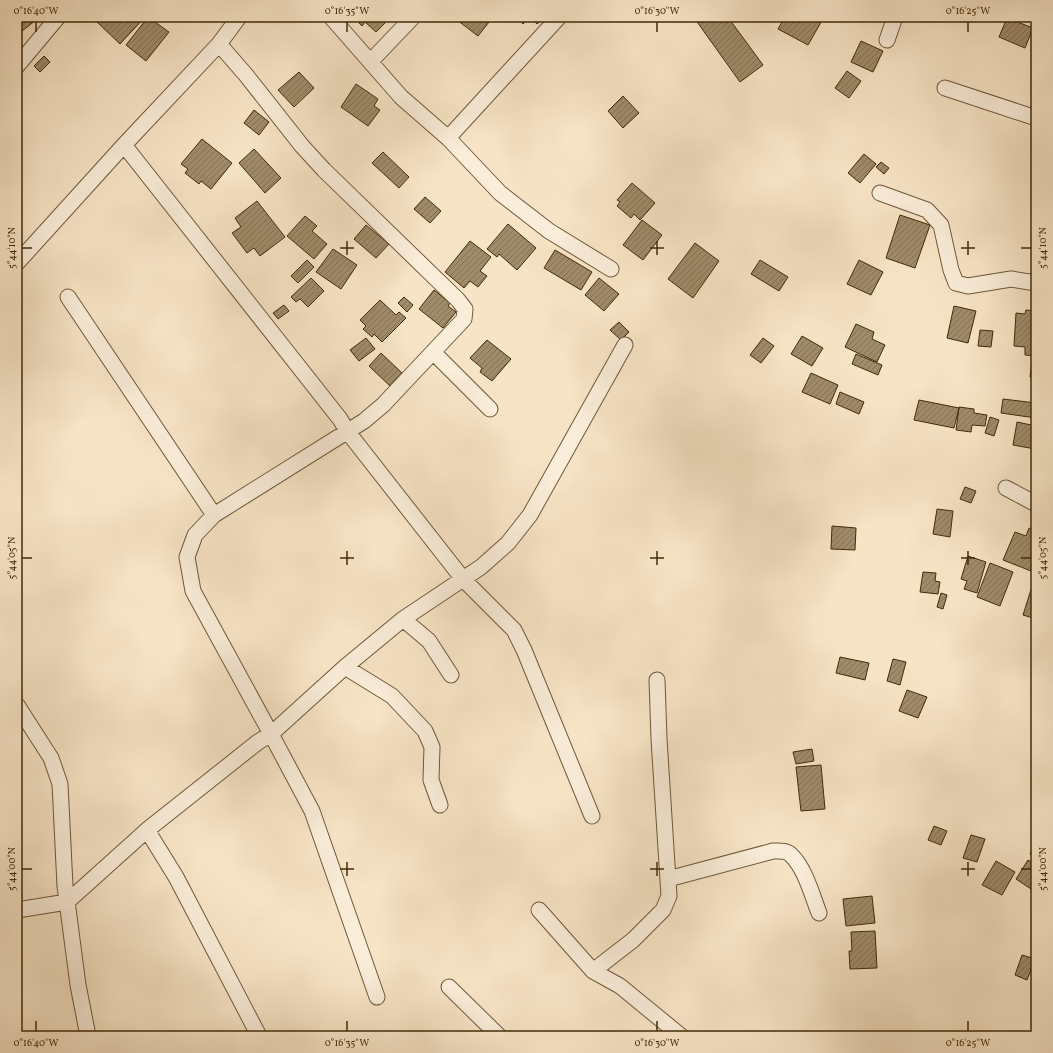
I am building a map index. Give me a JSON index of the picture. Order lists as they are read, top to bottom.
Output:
{
  "coordinates": [
    "0°16'40\"W",
    "0°16'35\"W",
    "0°16'30\"W",
    "0°16'25\"W",
    "5°44'10\"N",
    "5°44'05\"N",
    "5°44'00\"N"
  ]
}
